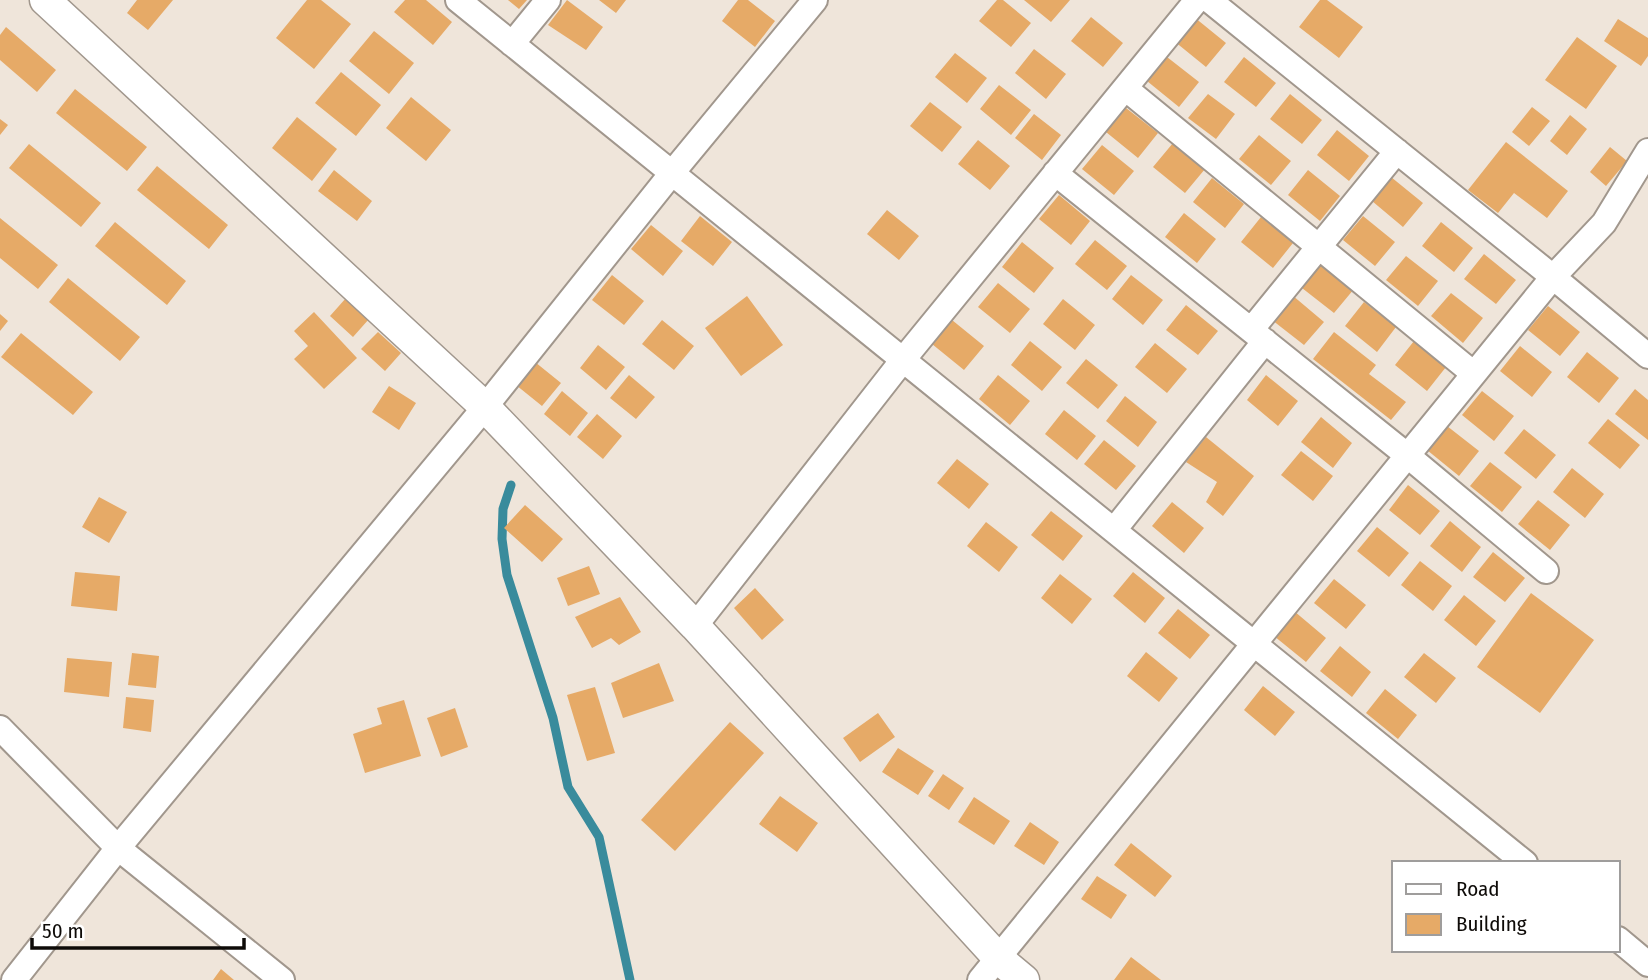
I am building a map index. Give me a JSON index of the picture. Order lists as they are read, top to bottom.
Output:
{
  "legend": ["Road", "Building"],
  "scale_bar": "50 m"
}
